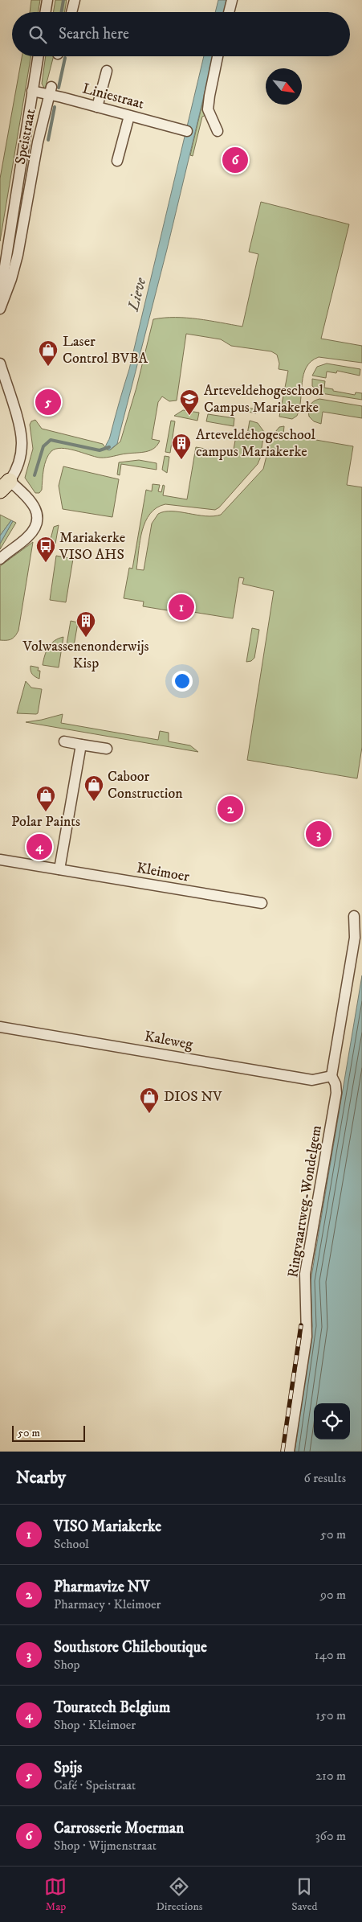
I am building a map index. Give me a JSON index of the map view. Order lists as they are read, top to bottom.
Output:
{
  "streets": {
    "street": [
      "Liniestraat",
      "Speistraat",
      "Kleimoer",
      "Kaleweg",
      "Ringvaartweg-Wondelgem"
    ]
  },
  "crossings": [
    ["Liniestraat", "Speistraat"],
    ["Kaleweg", "Ringvaartweg-Wondelgem"]
  ],
  "water": ["Lieve"],
  "places": {
    "shop": [
      "Laser Control BVBA",
      "Caboor Construction",
      "Polar Paints",
      "DIOS NV"
    ],
    "school or university": ["Arteveldehogeschool Campus Mariakerke"],
    "building": ["Arteveldehogeschool campus Mariakerke", "Volwassenenonderwijs Kisp"],
    "bus stop": ["Mariakerke VISO AHS"]
  },
  "scale_bar": "50 m",
  "north": "bottom right",
  "page": {
    "search": "Search here",
    "pins": [
      "6",
      "5",
      "1",
      "2",
      "3",
      "4"
    ],
    "scale": "50 m",
    "heading": ["Nearby", "6 results"],
    "list": [
      {
        "mark": "1",
        "name": "VISO Mariakerke",
        "note": "School",
        "value": "50 m"
      },
      {
        "mark": "2",
        "name": "Pharmavize NV",
        "note": "Pharmacy · Kleimoer",
        "value": "90 m"
      },
      {
        "mark": "3",
        "name": "Southstore Chileboutique",
        "note": "Shop",
        "value": "140 m"
      },
      {
        "mark": "4",
        "name": "Touratech Belgium",
        "note": "Shop · Kleimoer",
        "value": "150 m"
      },
      {
        "mark": "5",
        "name": "Spijs",
        "note": "Café · Speistraat",
        "value": "210 m"
      },
      {
        "mark": "6",
        "name": "Carrosserie Moerman",
        "note": "Shop · Wijmenstraat",
        "value": "360 m"
      }
    ],
    "nav": ["Map", "Directions", "Saved"]
  }
}
